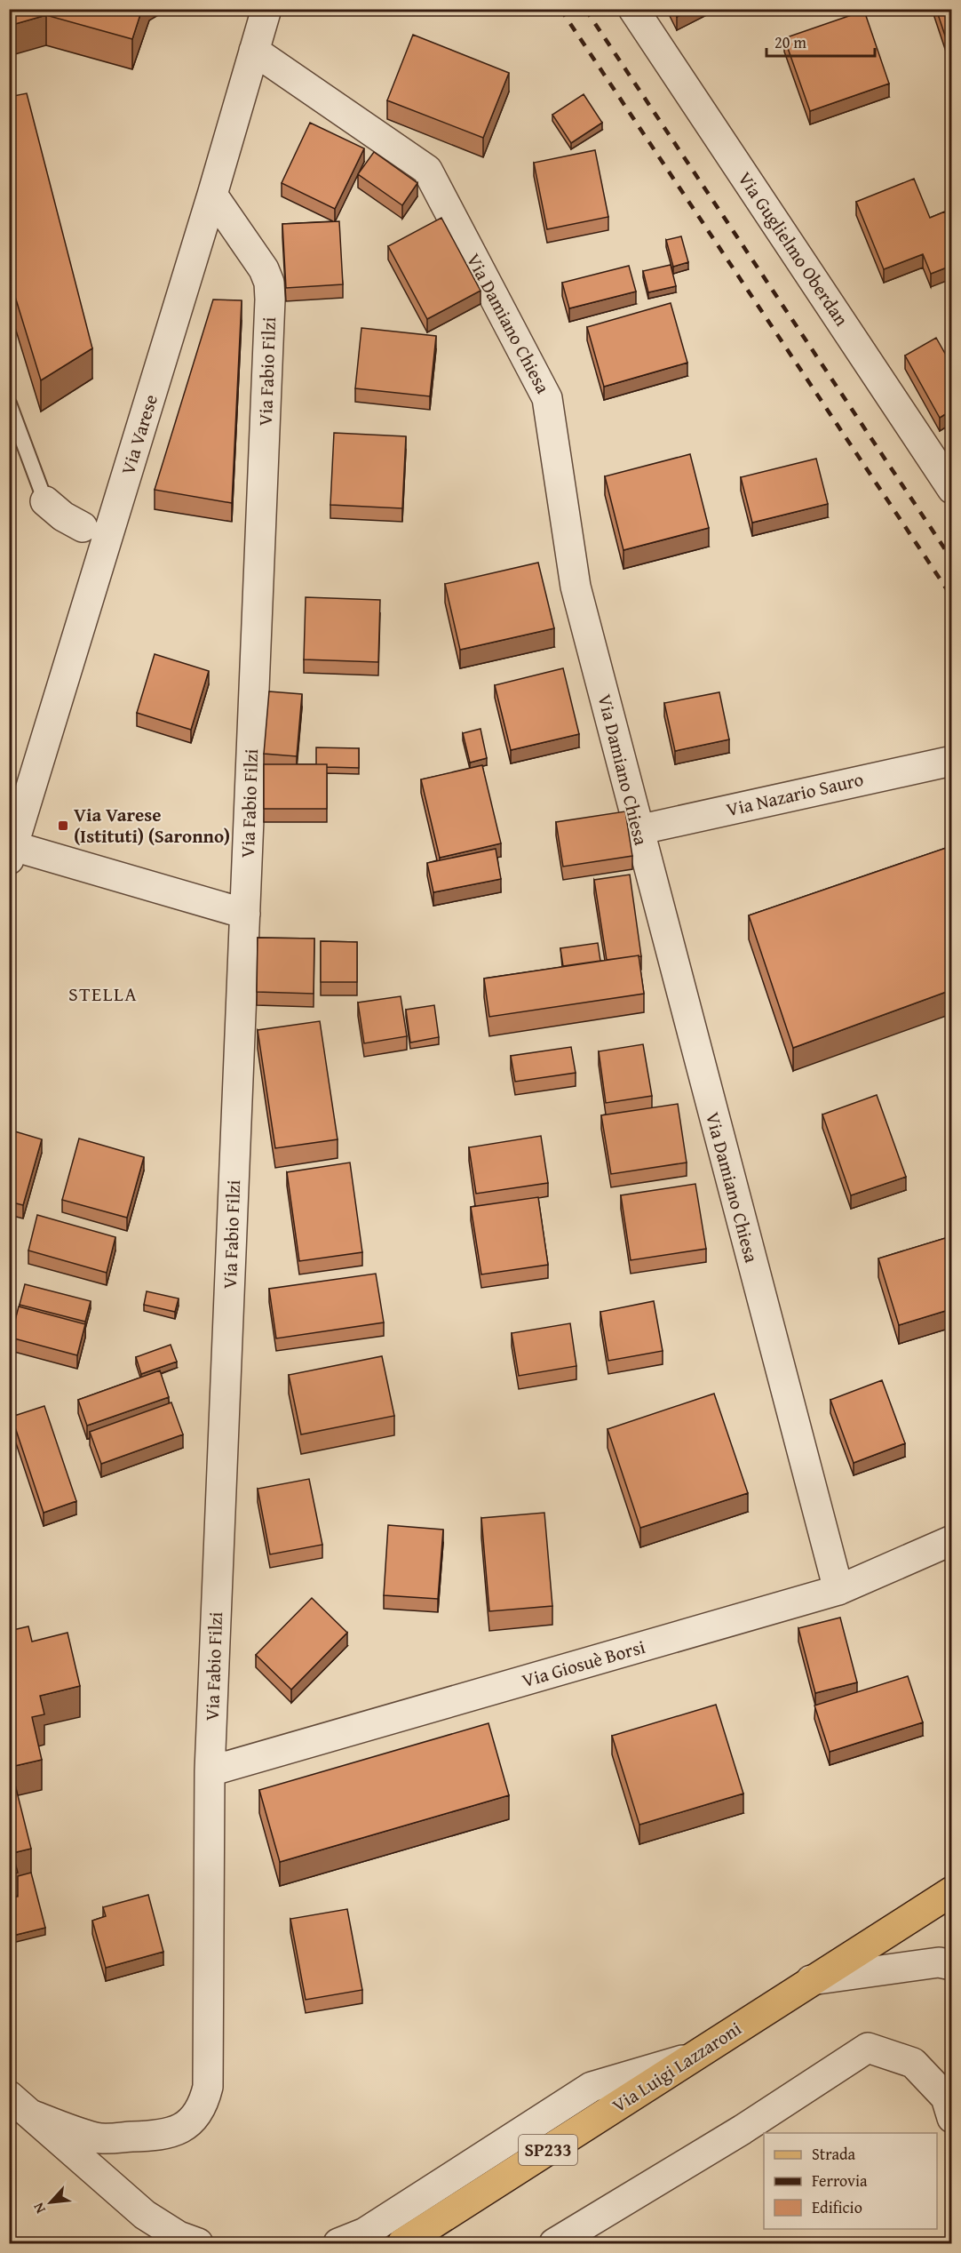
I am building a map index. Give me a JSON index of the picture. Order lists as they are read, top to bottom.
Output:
{
  "streets": {
    "main road": ["Via Luigi Lazzaroni", "SP233"],
    "street": [
      "Via Guglielmo Oberdan",
      "Via Damiano Chiesa",
      "Via Fabio Filzi",
      "Via Varese",
      "Via Nazario Sauro",
      "Via Giosuè Borsi"
    ]
  },
  "crossings": [
    ["Via Damiano Chiesa", "Via Varese"],
    ["Via Damiano Chiesa", "Via Nazario Sauro"],
    ["Via Damiano Chiesa", "Via Giosuè Borsi"],
    ["Via Fabio Filzi", "Via Varese"],
    ["Via Fabio Filzi", "Via Giosuè Borsi"]
  ],
  "districts": ["STELLA"],
  "places": {
    "transit": ["Via Varese (Istituti) (Saronno)"]
  },
  "legend": ["Strada", "Ferrovia", "Edificio"],
  "scale_bar": "20 m",
  "north": "bottom left"
}
